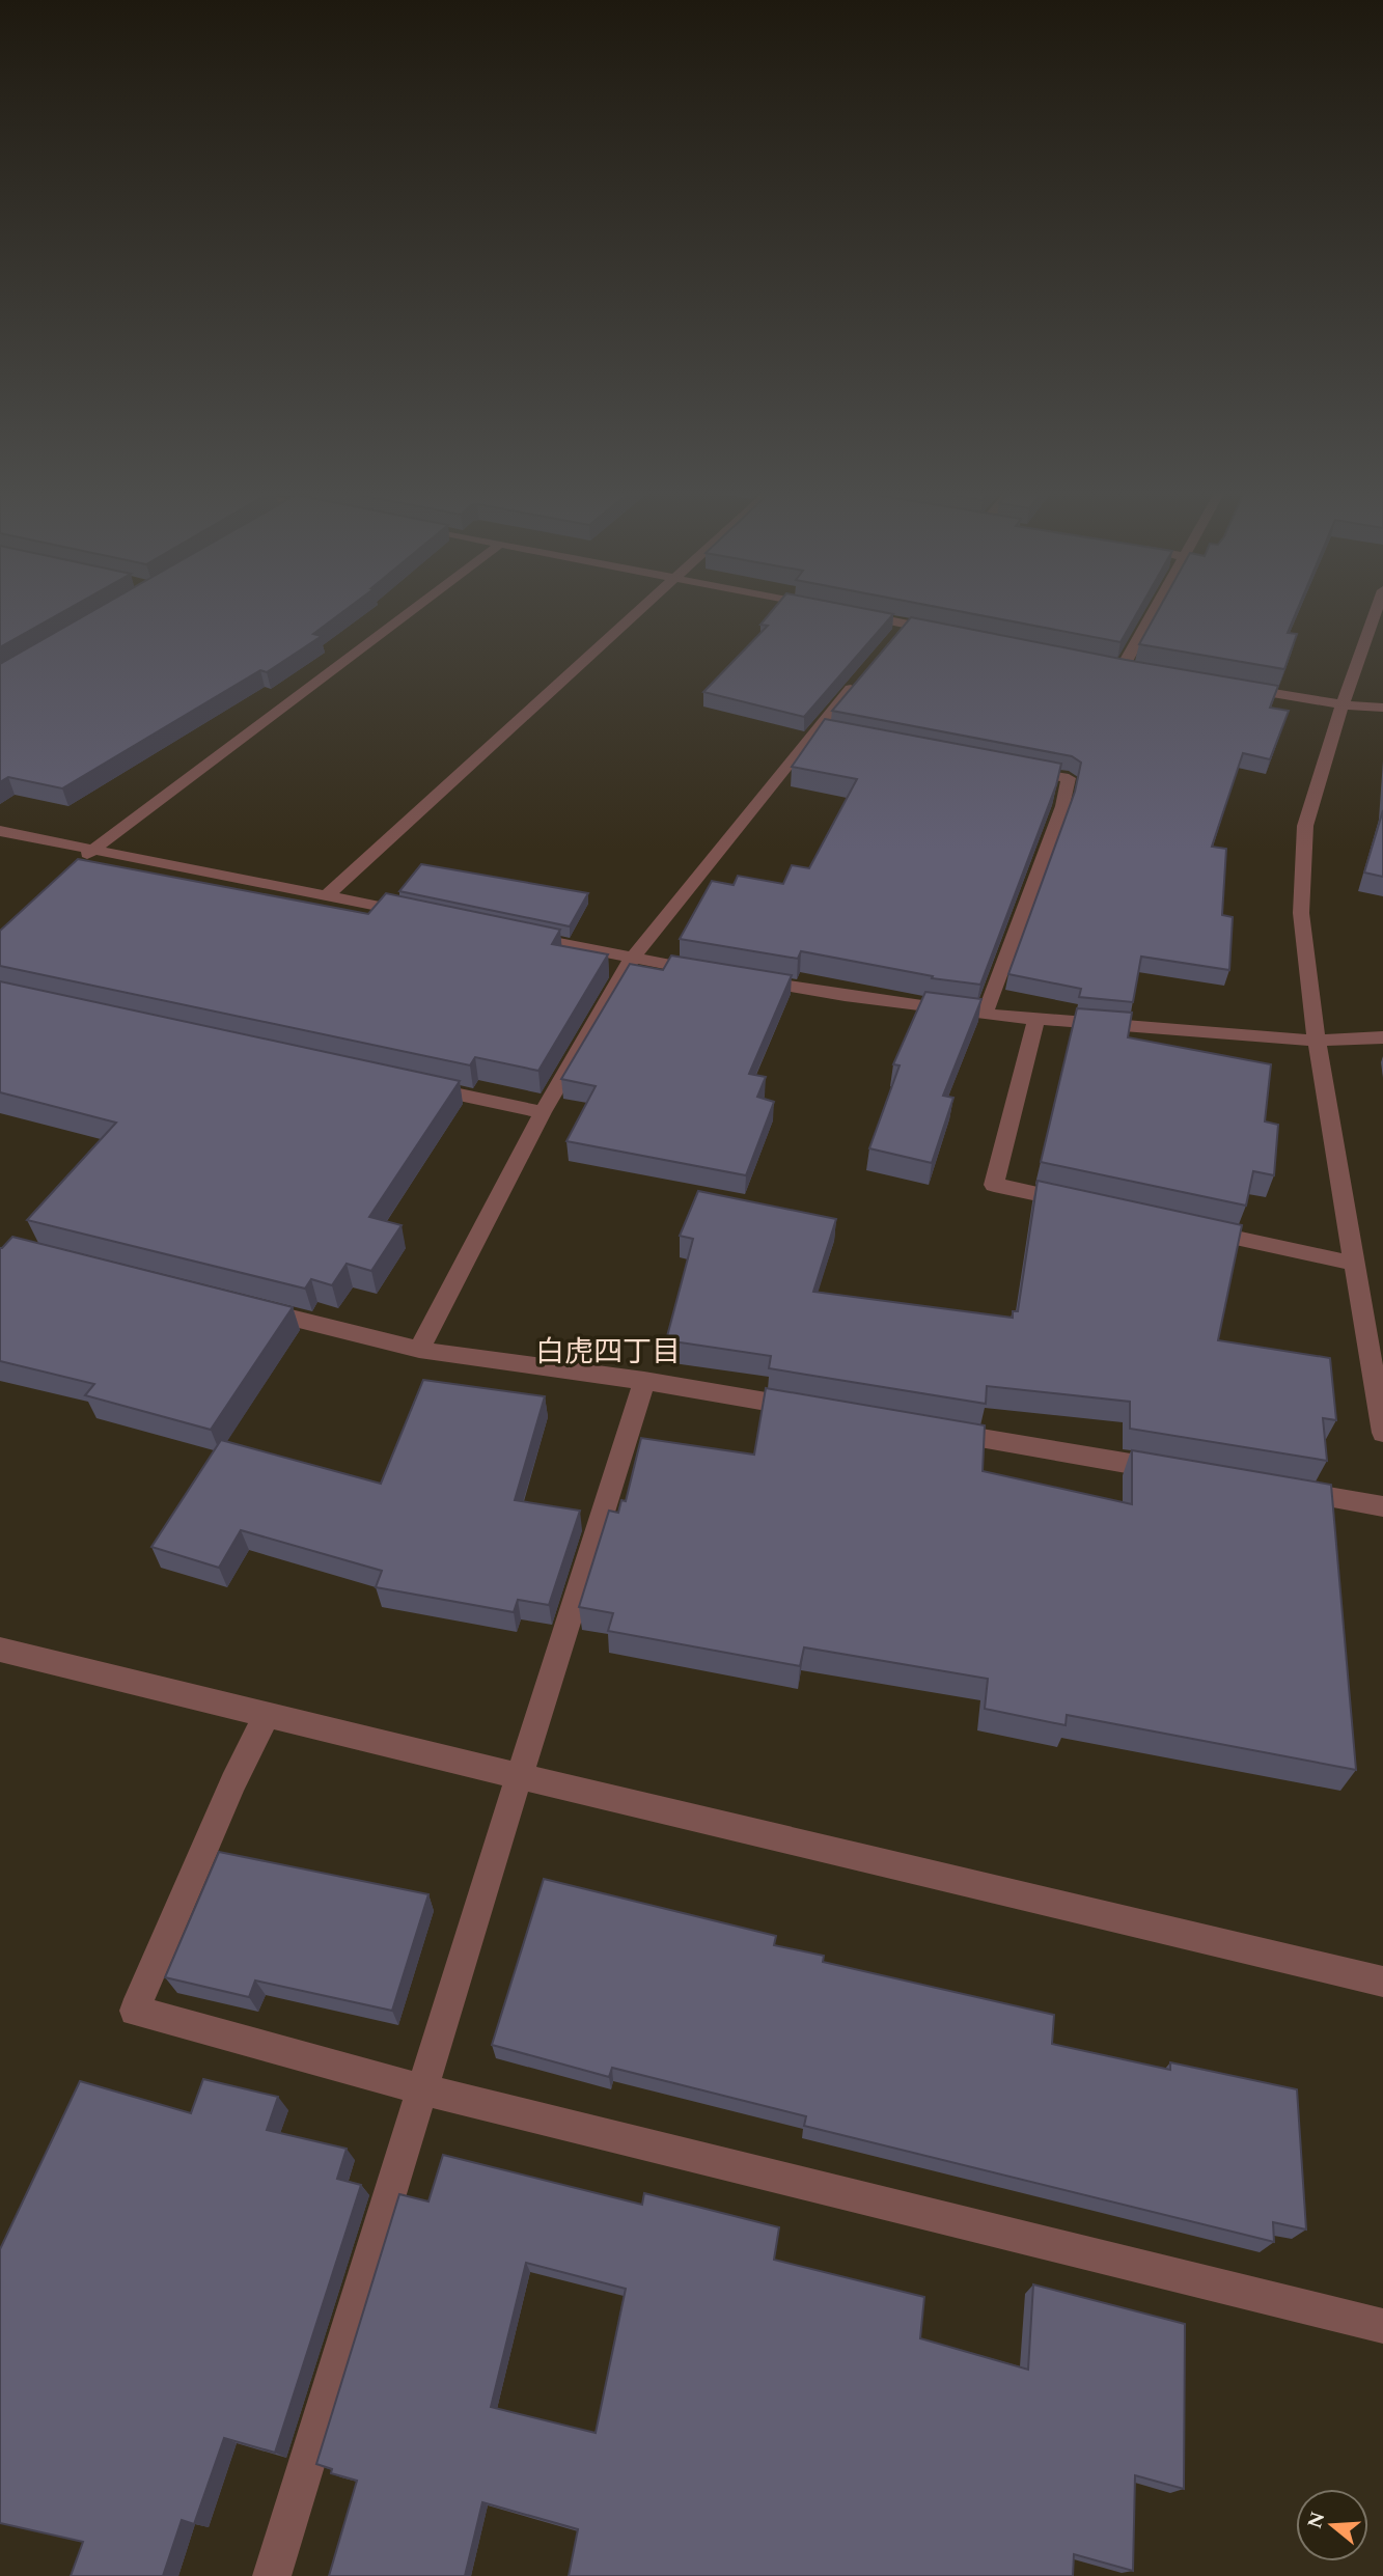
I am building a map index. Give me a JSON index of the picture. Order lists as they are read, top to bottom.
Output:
{
  "districts": ["白虎四丁目"],
  "north": "left"
}
